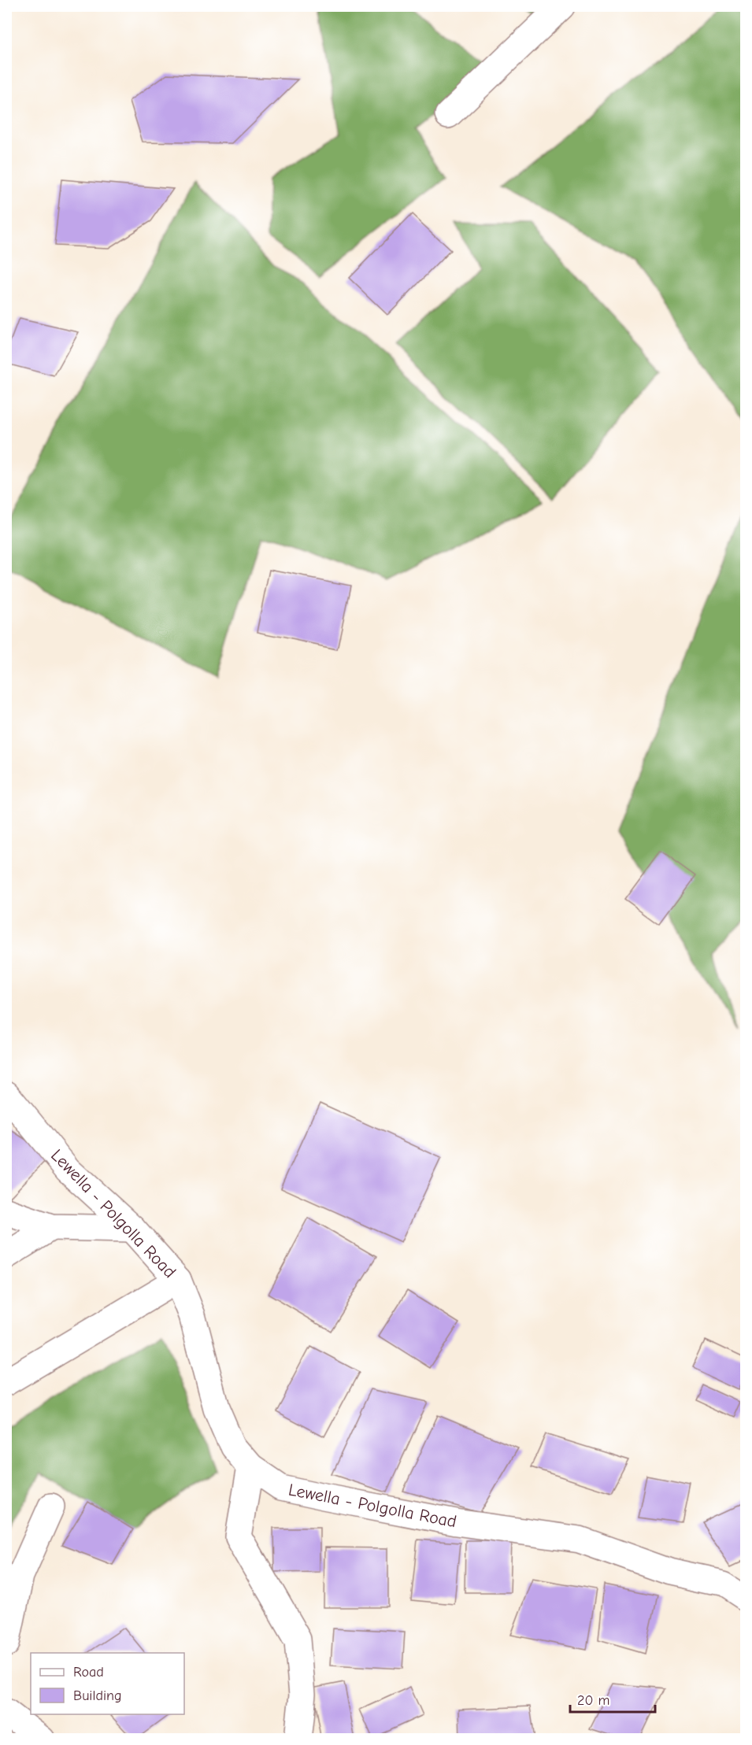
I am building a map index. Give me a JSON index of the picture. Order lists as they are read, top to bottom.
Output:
{
  "streets": {
    "street": ["Lewella - Polgolla Road"]
  },
  "legend": ["Road", "Building"],
  "scale_bar": "20 m"
}
